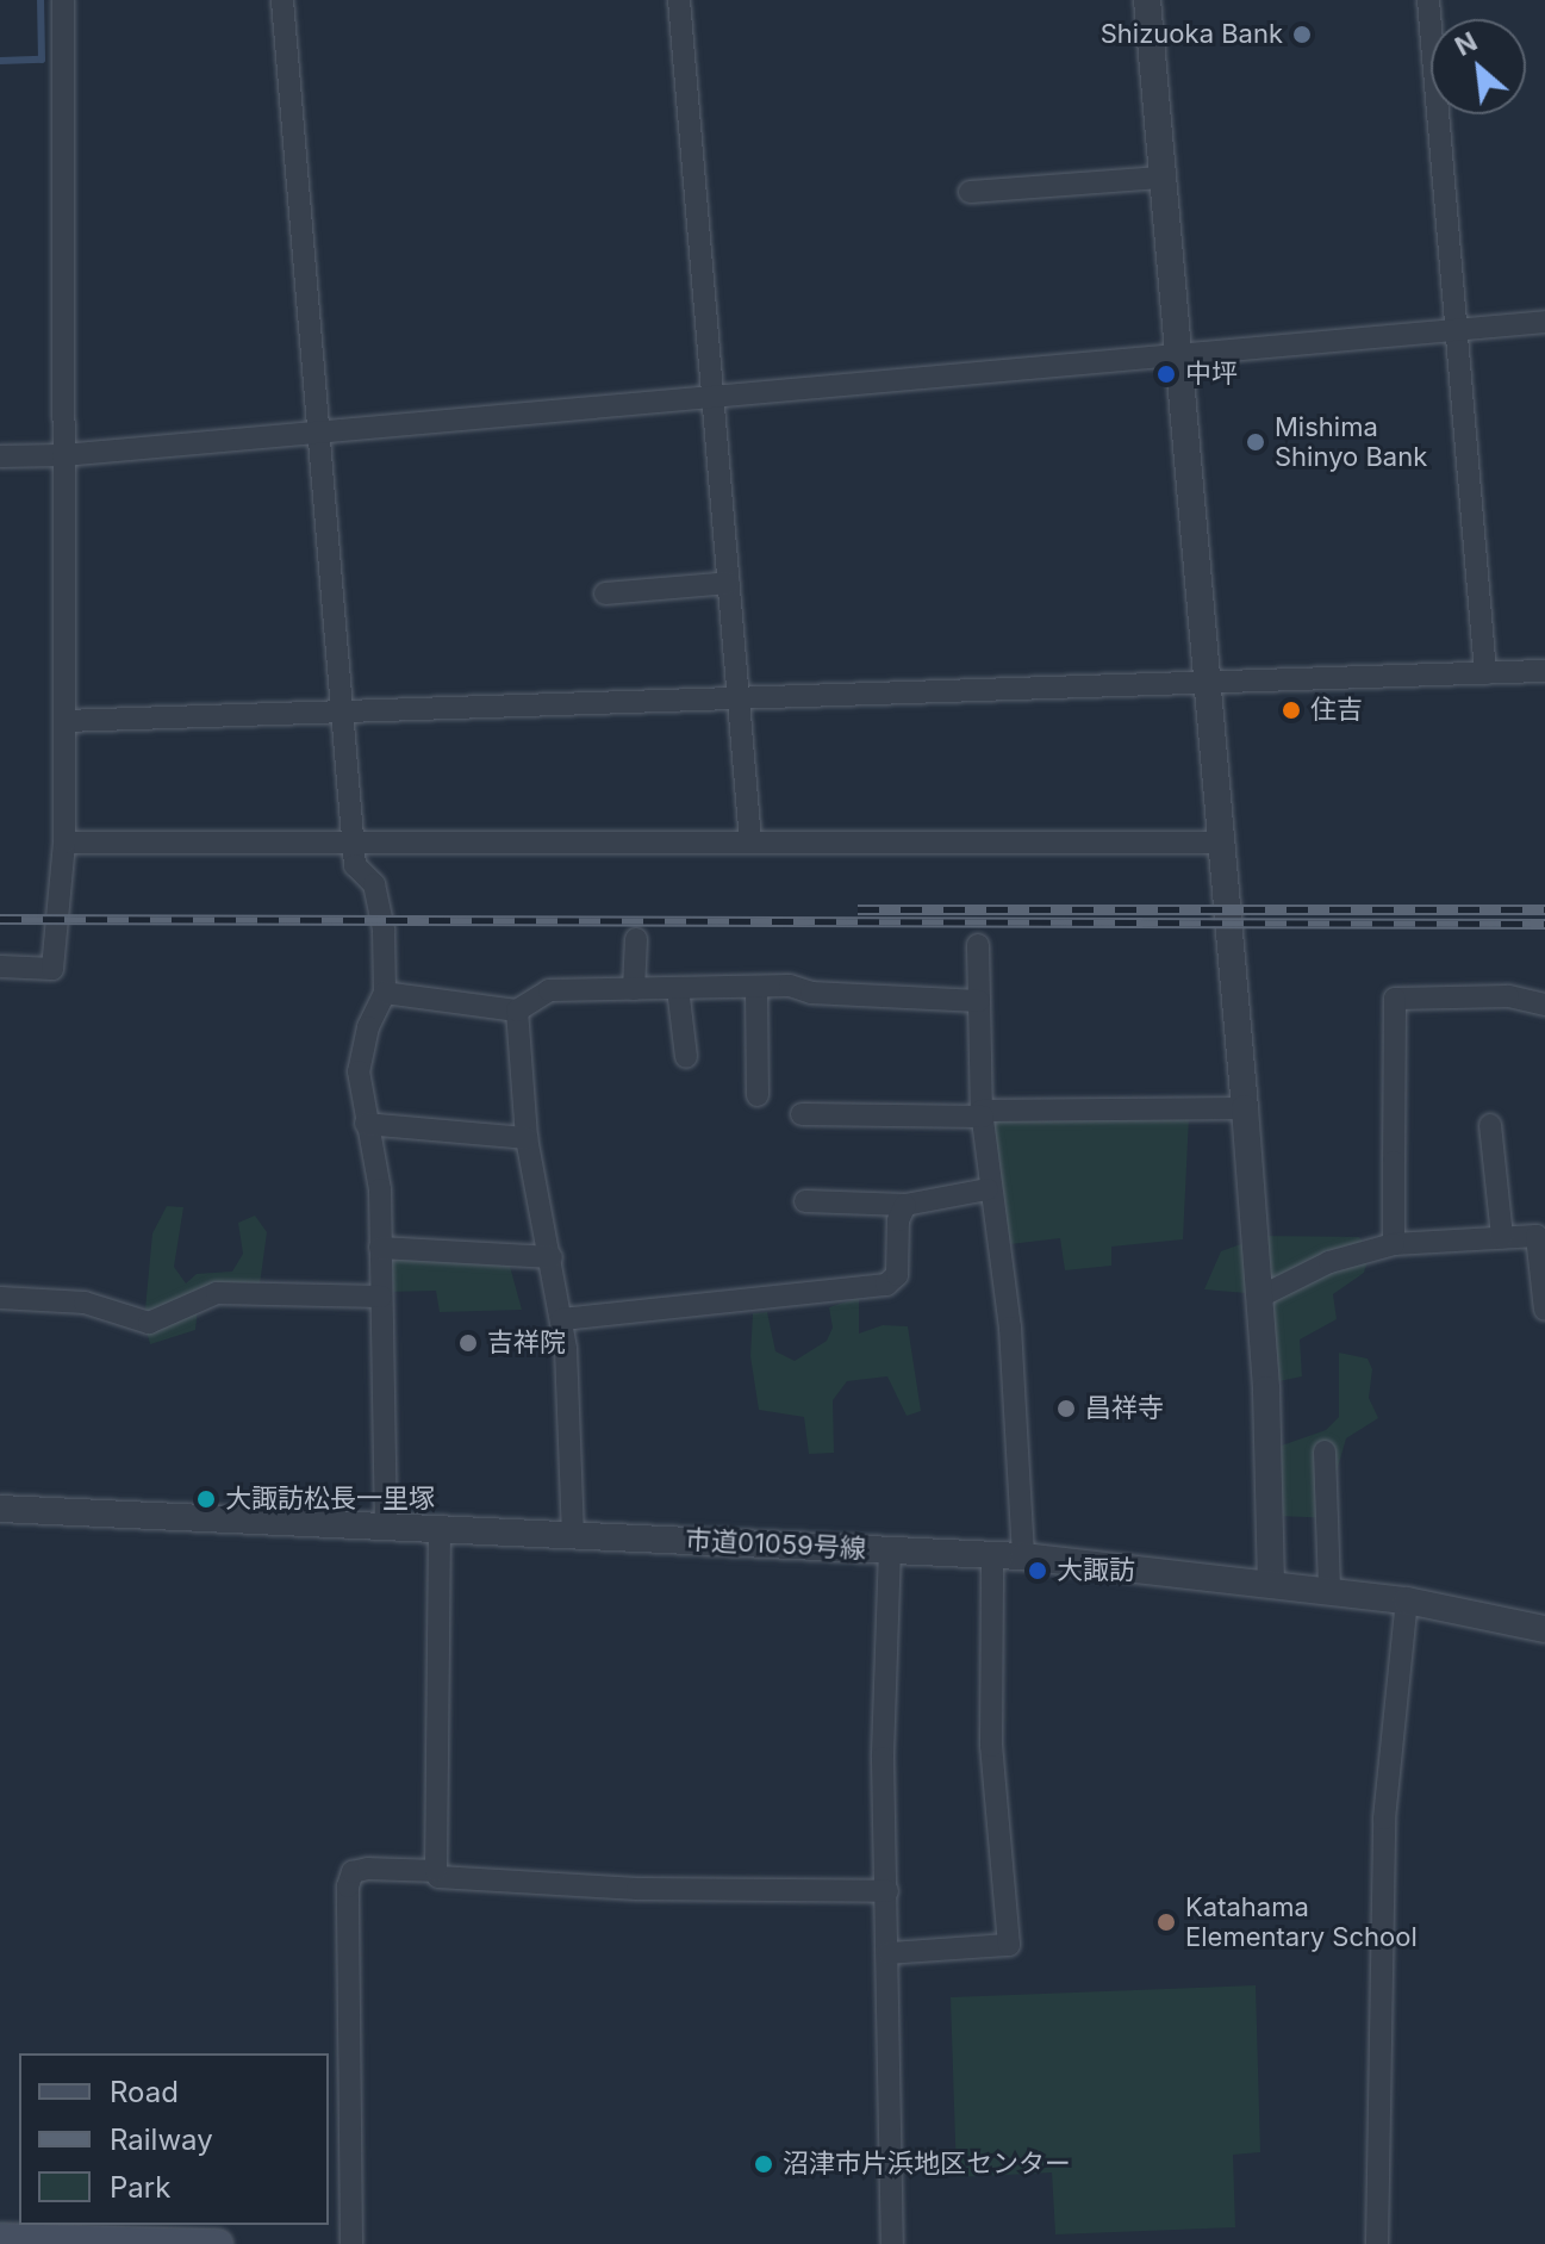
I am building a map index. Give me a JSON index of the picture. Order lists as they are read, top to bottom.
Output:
{
  "streets": {
    "street": ["市道01059号線"]
  },
  "places": [
    "Shizuoka Bank",
    "中坪",
    "Mishima Shinyo Bank",
    "住吉",
    "吉祥院",
    "昌祥寺",
    "大諏訪松長一里塚",
    "大諏訪",
    "Katahama Elementary School",
    "沼津市片浜地区センター"
  ],
  "legend": ["Road", "Railway", "Park"],
  "north": "top left"
}
